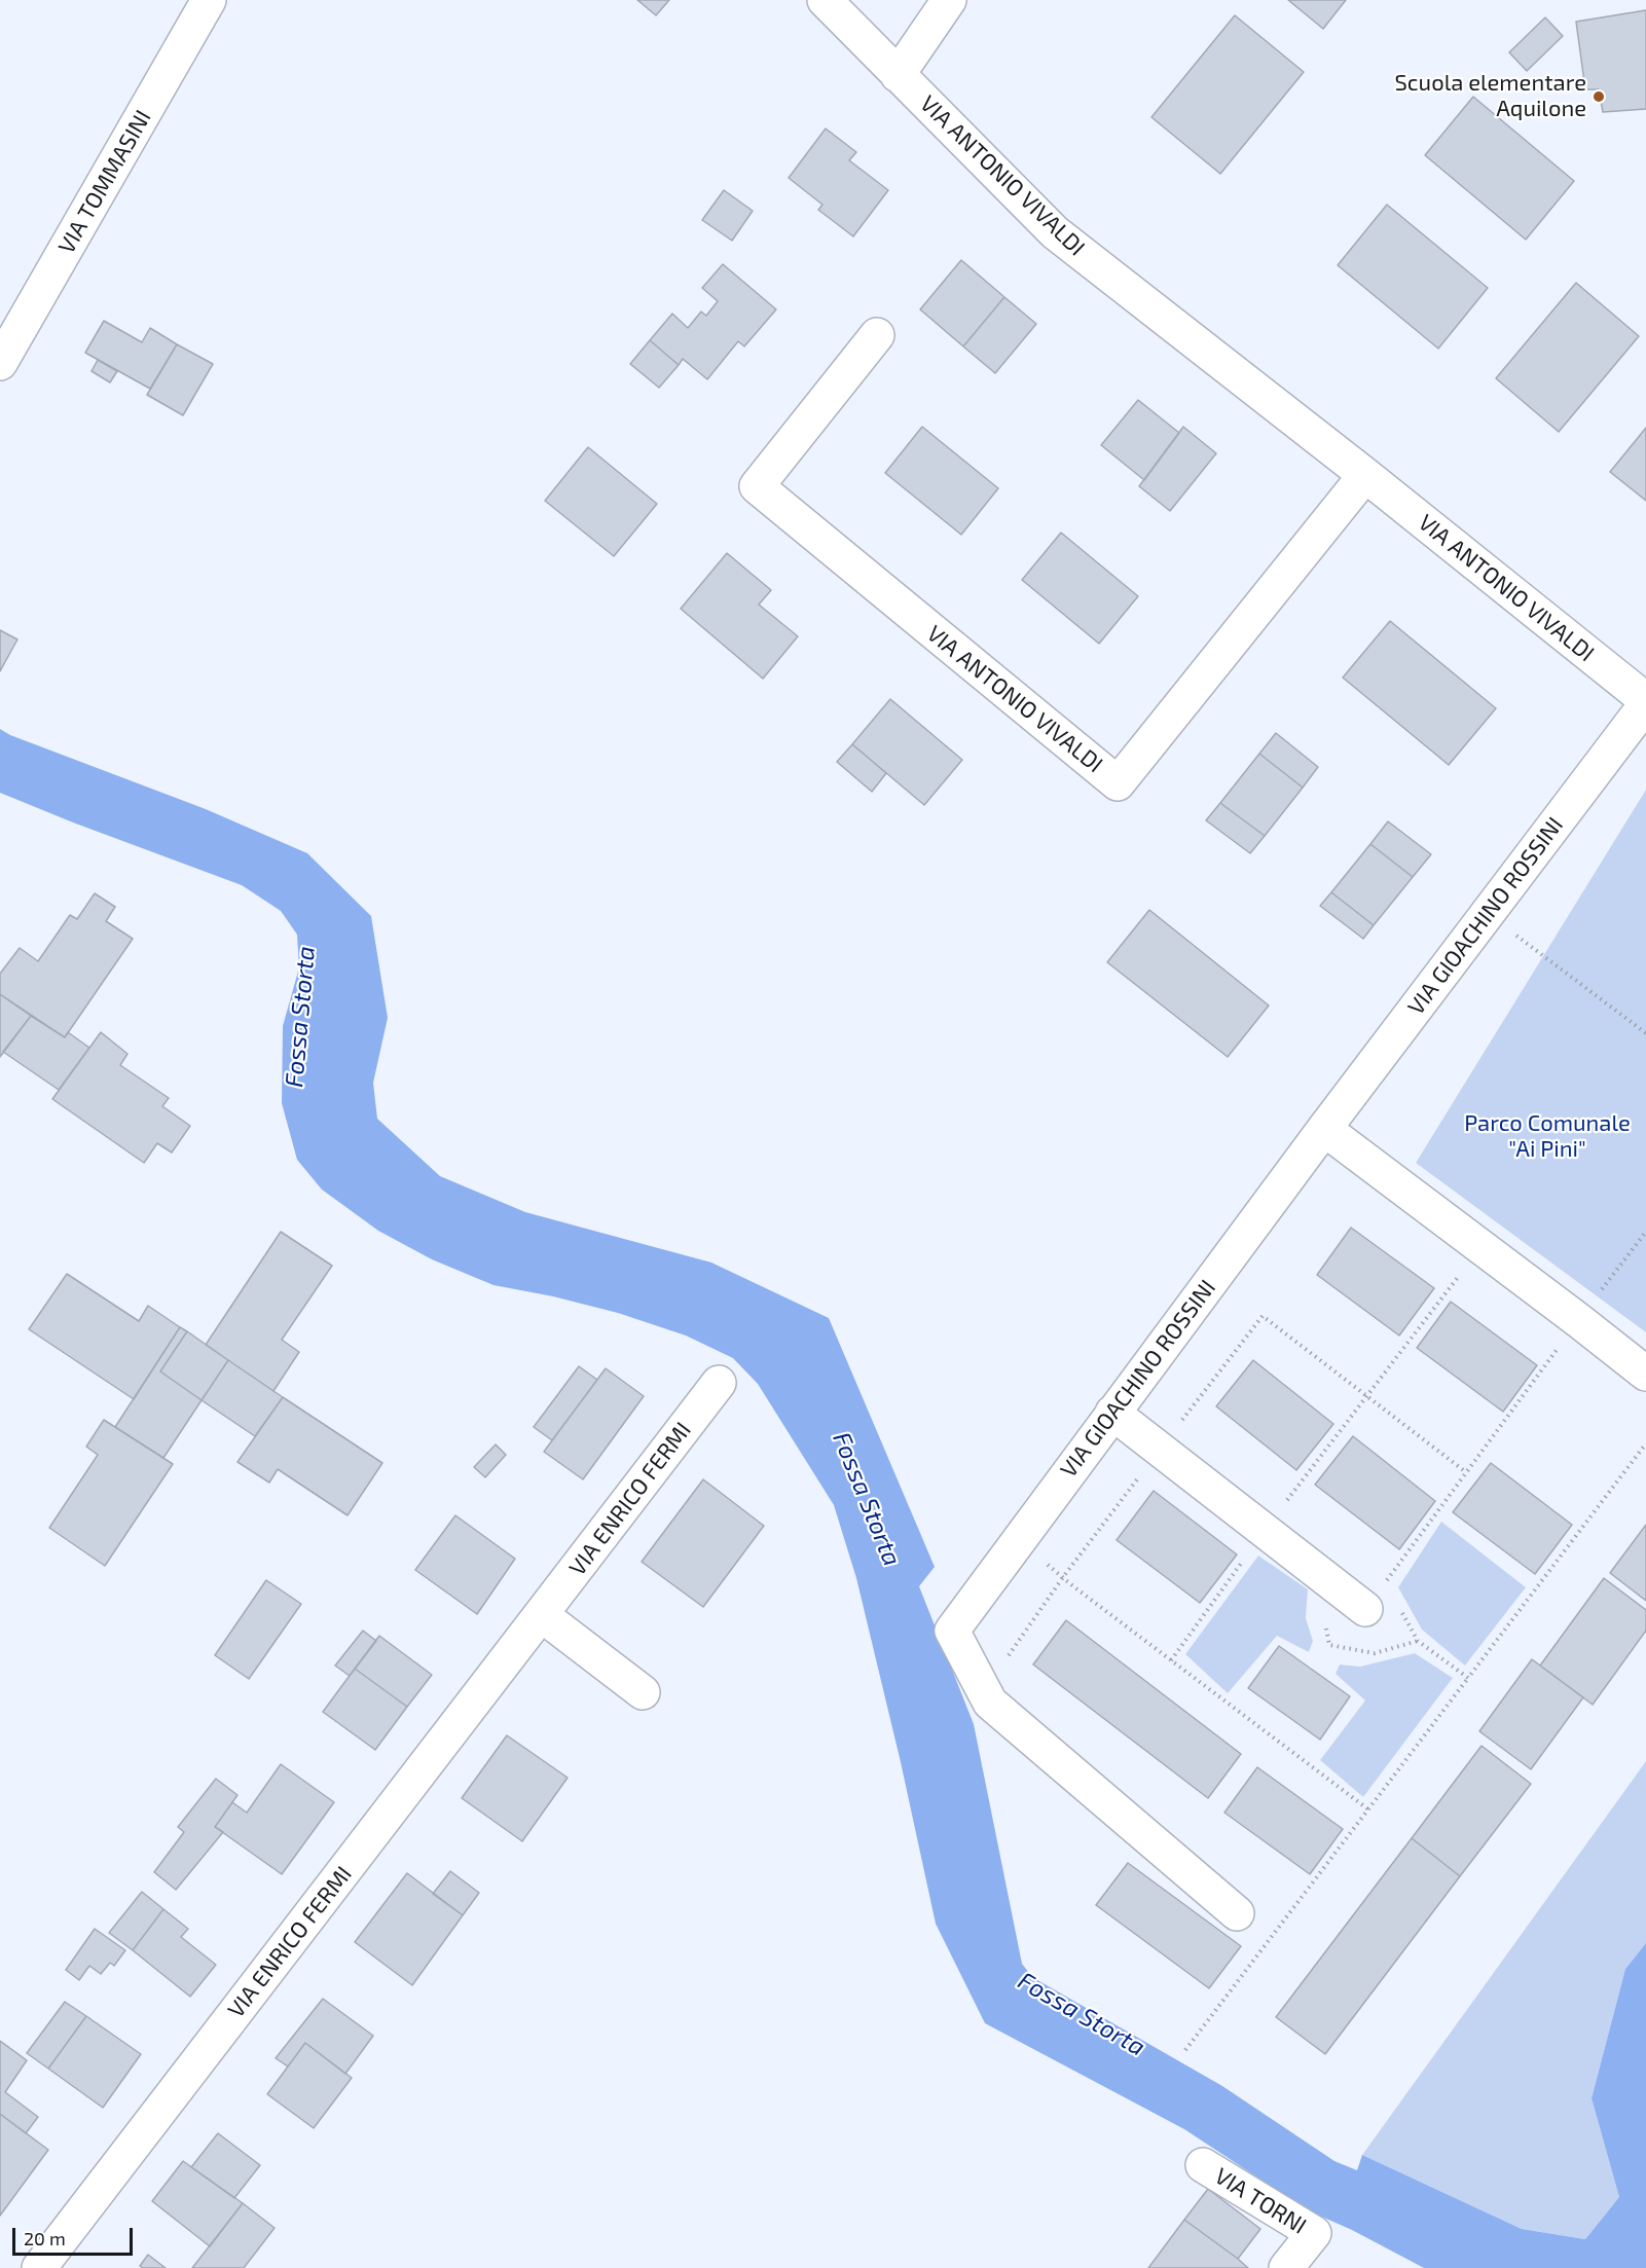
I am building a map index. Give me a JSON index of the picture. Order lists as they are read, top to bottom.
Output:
{
  "streets": {
    "street": [
      "VIA ANTONIO VIVALDI",
      "VIA TOMMASINI",
      "VIA GIOACHINO ROSSINI",
      "VIA ENRICO FERMI",
      "VIA TORNI"
    ]
  },
  "crossings": [
    ["VIA ANTONIO VIVALDI", "VIA GIOACHINO ROSSINI"]
  ],
  "water": ["Fossa Storta"],
  "parks": ["Parco Comunale \"Ai Pini\""],
  "places": ["Scuola elementare Aquilone"],
  "scale_bar": "20 m"
}
